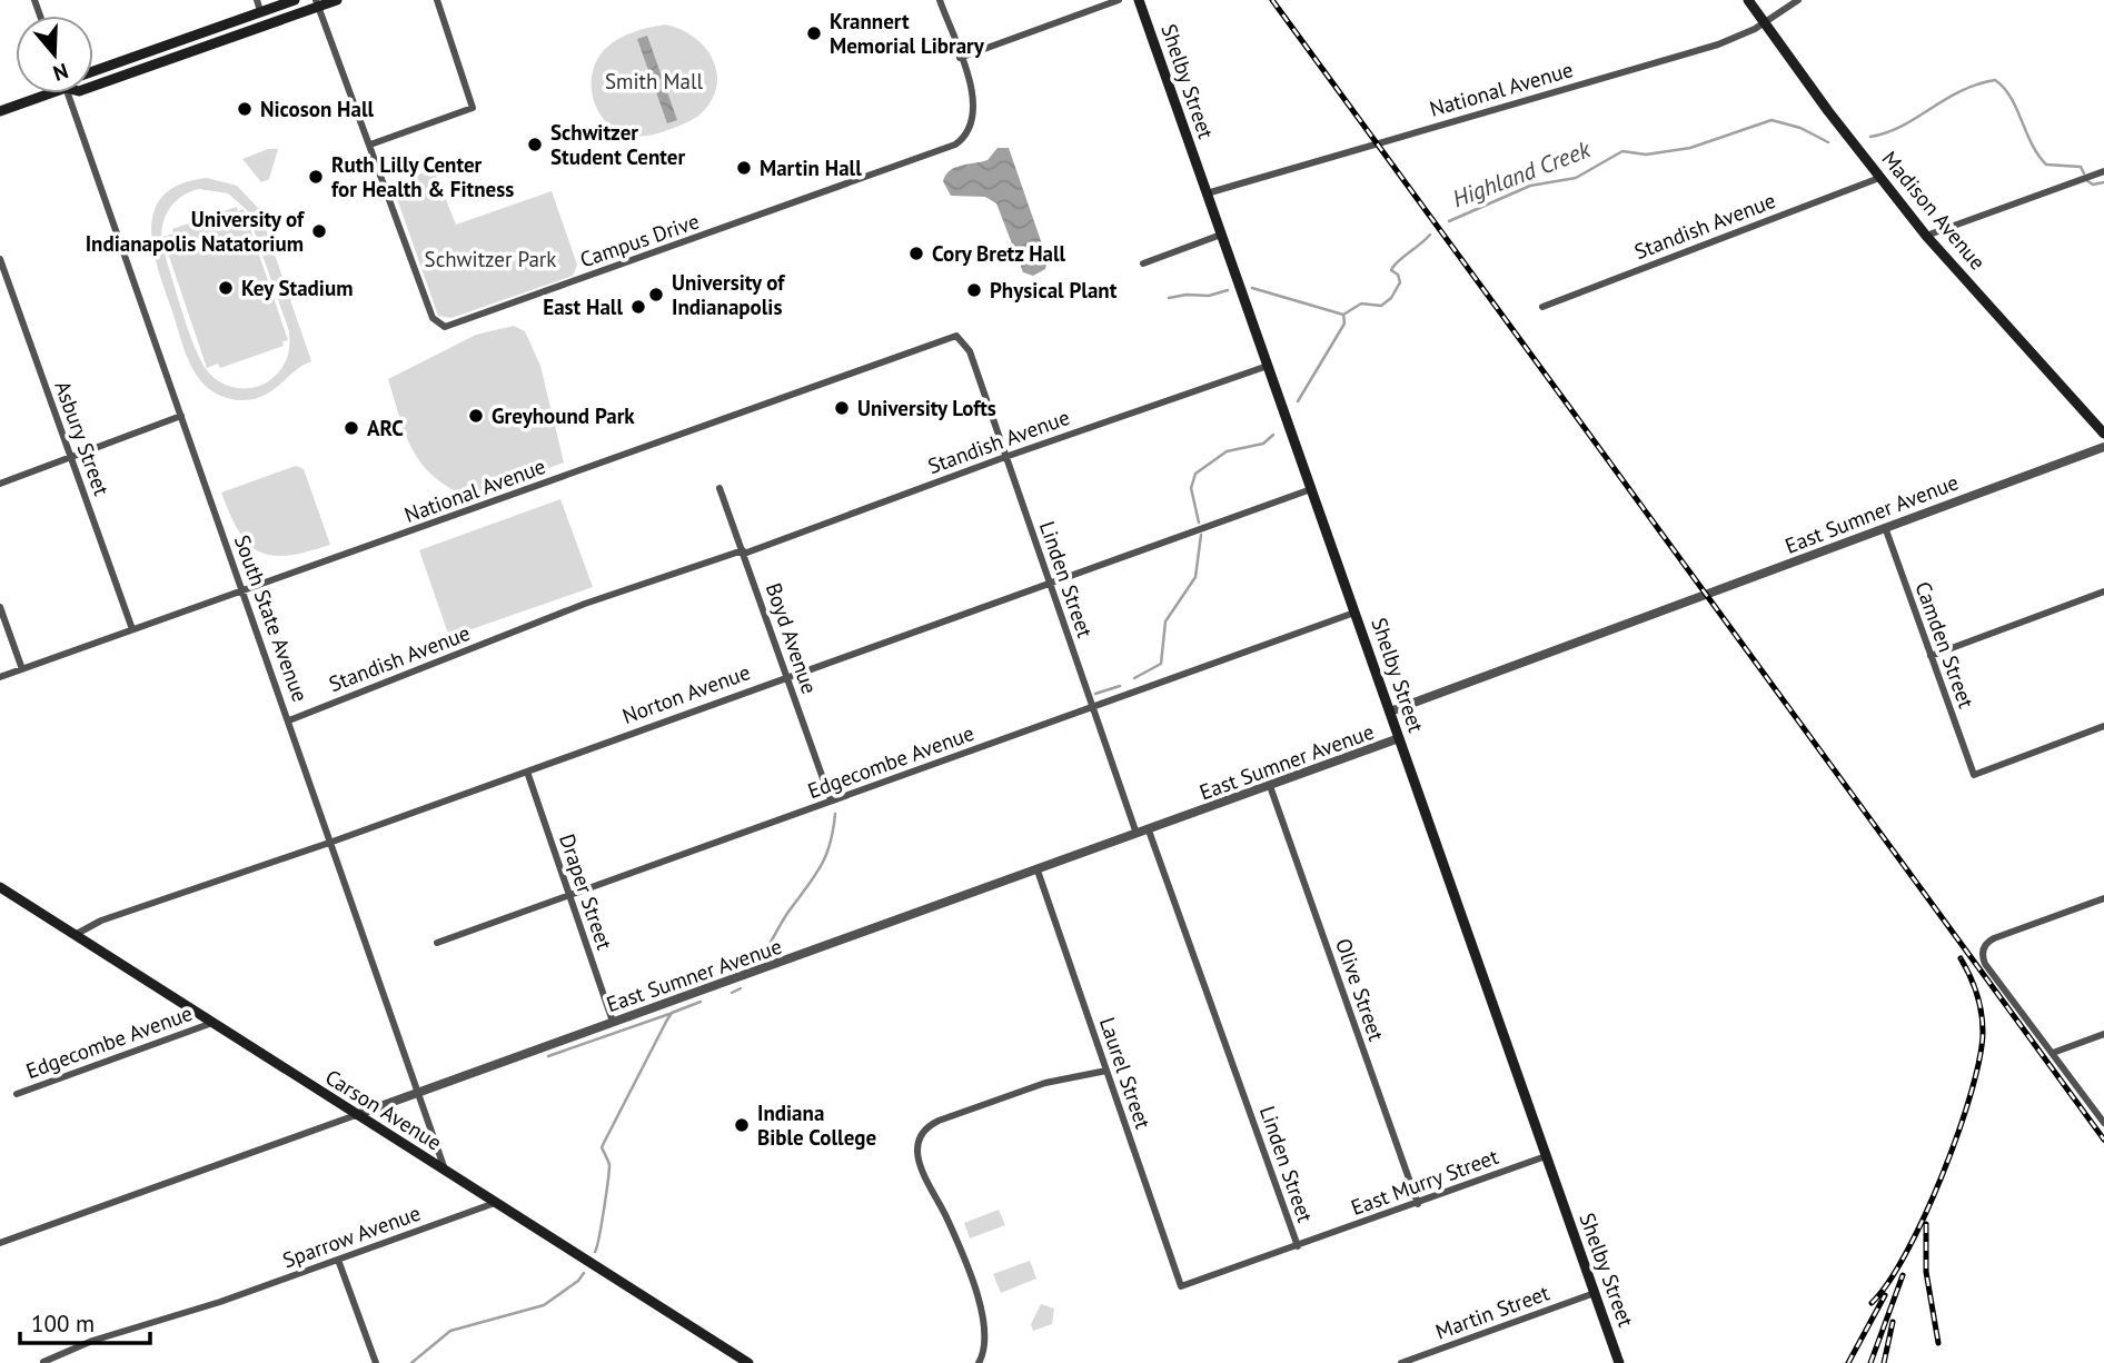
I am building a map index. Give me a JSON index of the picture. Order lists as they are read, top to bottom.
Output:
{
  "streets": {
    "main road": ["Shelby Street", "Madison Avenue", "Carson Avenue"],
    "street": [
      "National Avenue",
      "Standish Avenue",
      "Campus Drive",
      "Asbury Street",
      "East Sumner Avenue",
      "Linden Street",
      "South State Avenue",
      "Boyd Avenue",
      "Camden Street",
      "Norton Avenue",
      "Edgecombe Avenue",
      "Draper Street",
      "Olive Street",
      "Laurel Street",
      "East Murry Street",
      "Sparrow Avenue",
      "Martin Street"
    ]
  },
  "crossings": [
    ["Shelby Street", "National Avenue"],
    ["Shelby Street", "Standish Avenue"],
    ["Shelby Street", "East Sumner Avenue"],
    ["Shelby Street", "Norton Avenue"],
    ["Shelby Street", "Edgecombe Avenue"],
    ["Shelby Street", "East Murry Street"],
    ["Shelby Street", "Martin Street"],
    ["National Avenue", "Madison Avenue"],
    ["National Avenue", "Asbury Street"],
    ["National Avenue", "Linden Street"],
    ["National Avenue", "South State Avenue"],
    ["Madison Avenue", "Standish Avenue"],
    ["Standish Avenue", "Linden Street"],
    ["Standish Avenue", "South State Avenue"],
    ["Standish Avenue", "Boyd Avenue"],
    ["East Sumner Avenue", "Linden Street"],
    ["East Sumner Avenue", "South State Avenue"],
    ["East Sumner Avenue", "Camden Street"],
    ["East Sumner Avenue", "Draper Street"],
    ["East Sumner Avenue", "Olive Street"],
    ["East Sumner Avenue", "Laurel Street"],
    ["East Sumner Avenue", "Carson Avenue"],
    ["Linden Street", "Norton Avenue"],
    ["Linden Street", "Edgecombe Avenue"],
    ["Linden Street", "East Murry Street"],
    ["South State Avenue", "Norton Avenue"],
    ["South State Avenue", "Carson Avenue"],
    ["Boyd Avenue", "Norton Avenue"],
    ["Boyd Avenue", "Edgecombe Avenue"],
    ["Norton Avenue", "Draper Street"],
    ["Norton Avenue", "Carson Avenue"],
    ["Edgecombe Avenue", "Draper Street"],
    ["Edgecombe Avenue", "Carson Avenue"],
    ["Olive Street", "East Murry Street"],
    ["Laurel Street", "East Murry Street"],
    ["Carson Avenue", "Sparrow Avenue"]
  ],
  "water": ["Highland Creek"],
  "parks": ["Smith Mall", "Schwitzer Park"],
  "places": [
    "Krannert Memorial Library",
    "Nicoson Hall",
    "Schwitzer Student Center",
    "Martin Hall",
    "Ruth Lilly Center for Health & Fitness",
    "University of Indianapolis Natatorium",
    "Cory Bretz Hall",
    "Key Stadium",
    "Physical Plant",
    "University of Indianapolis",
    "East Hall",
    "University Lofts",
    "Greyhound Park",
    "ARC",
    "Indiana Bible College"
  ],
  "scale_bar": "100 m",
  "north": "bottom"
}
